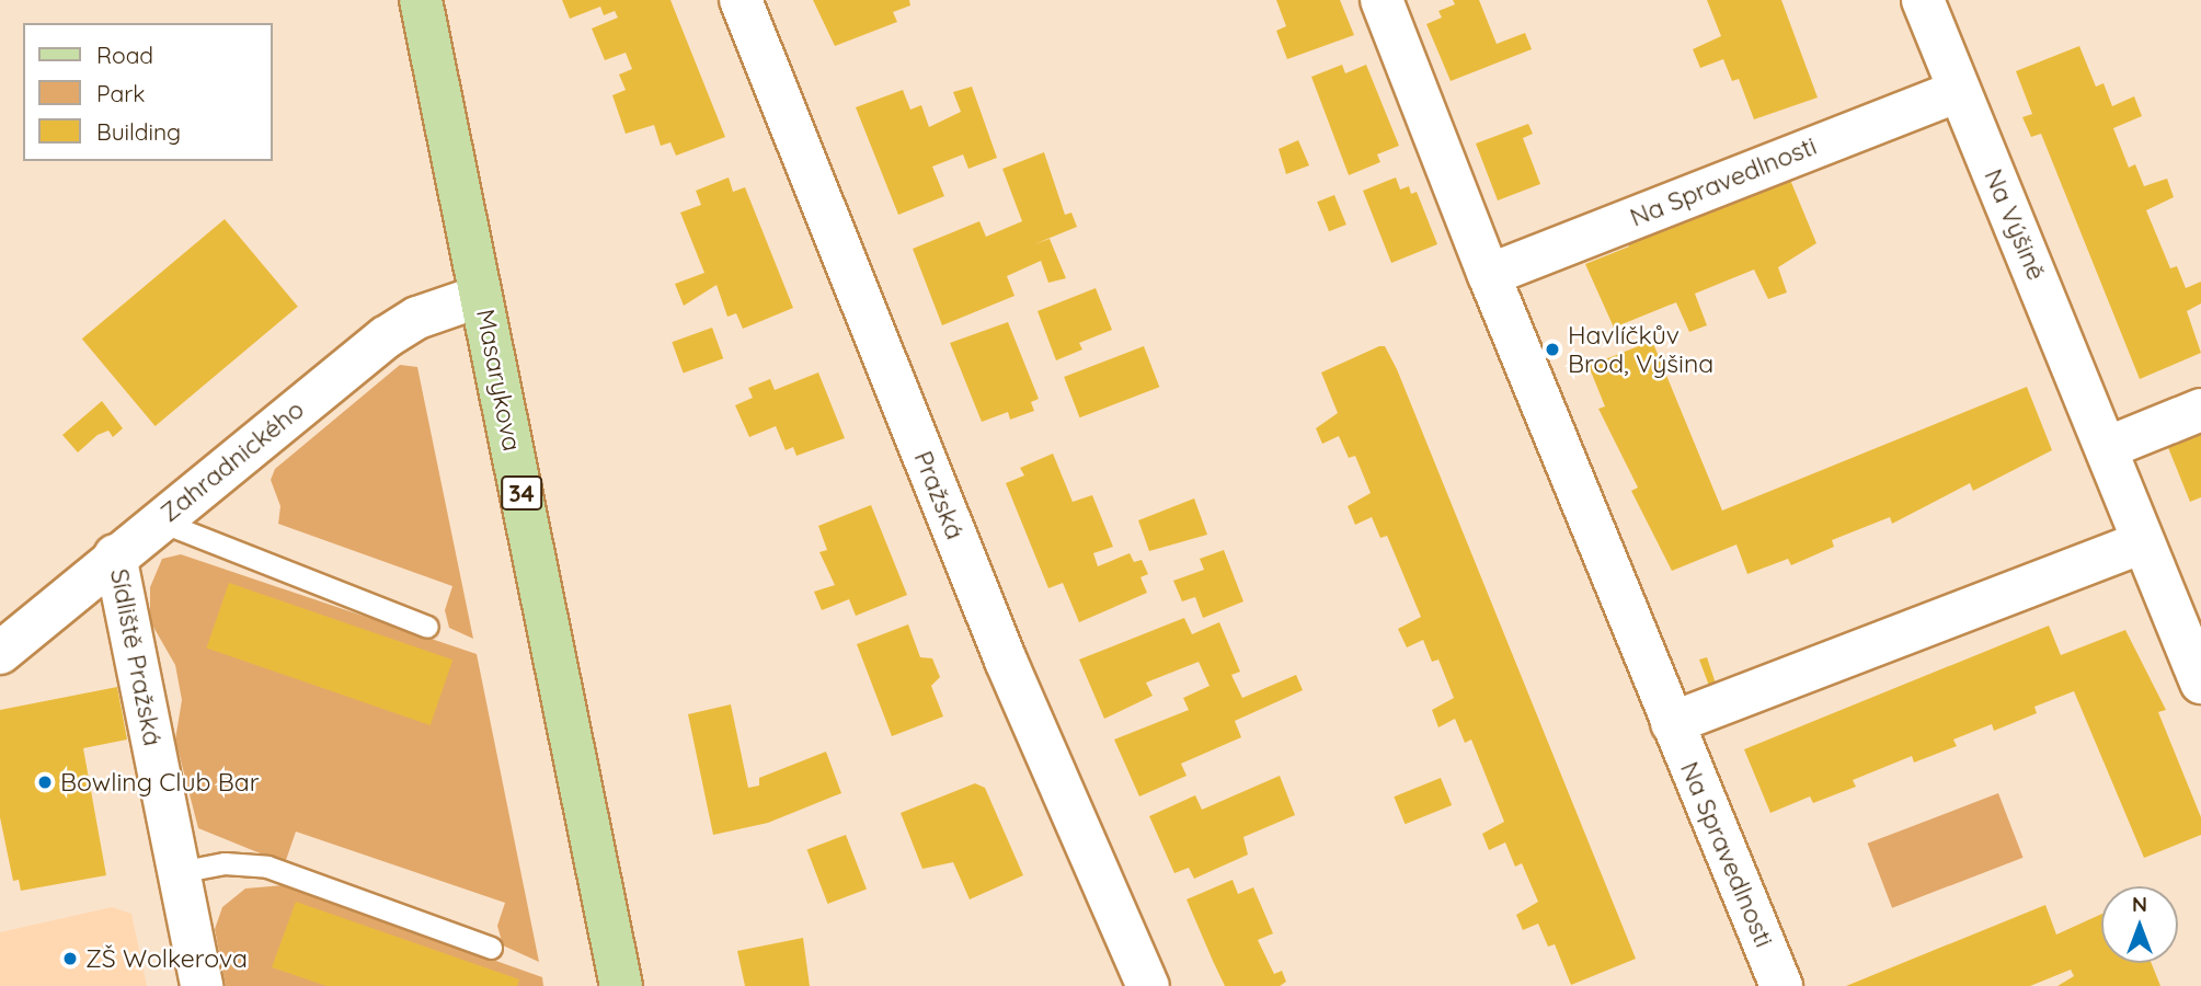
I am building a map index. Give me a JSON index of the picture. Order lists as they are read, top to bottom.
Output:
{
  "streets": {
    "main road": ["Masarykova", "34"],
    "street": [
      "Na Spravedlnosti",
      "Na Výšině",
      "Zahradnického",
      "Pražská",
      "Sídliště Pražská"
    ]
  },
  "crossings": [
    ["Na Spravedlnosti", "Na Výšině"],
    ["Masarykova", "Zahradnického"],
    ["Zahradnického", "Sídliště Pražská"]
  ],
  "places": ["Havlíčkův Brod, Výšina", "Bowling Club Bar", "ZŠ Wolkerova"],
  "legend": ["Road", "Park", "Building"],
  "north": "top"
}
